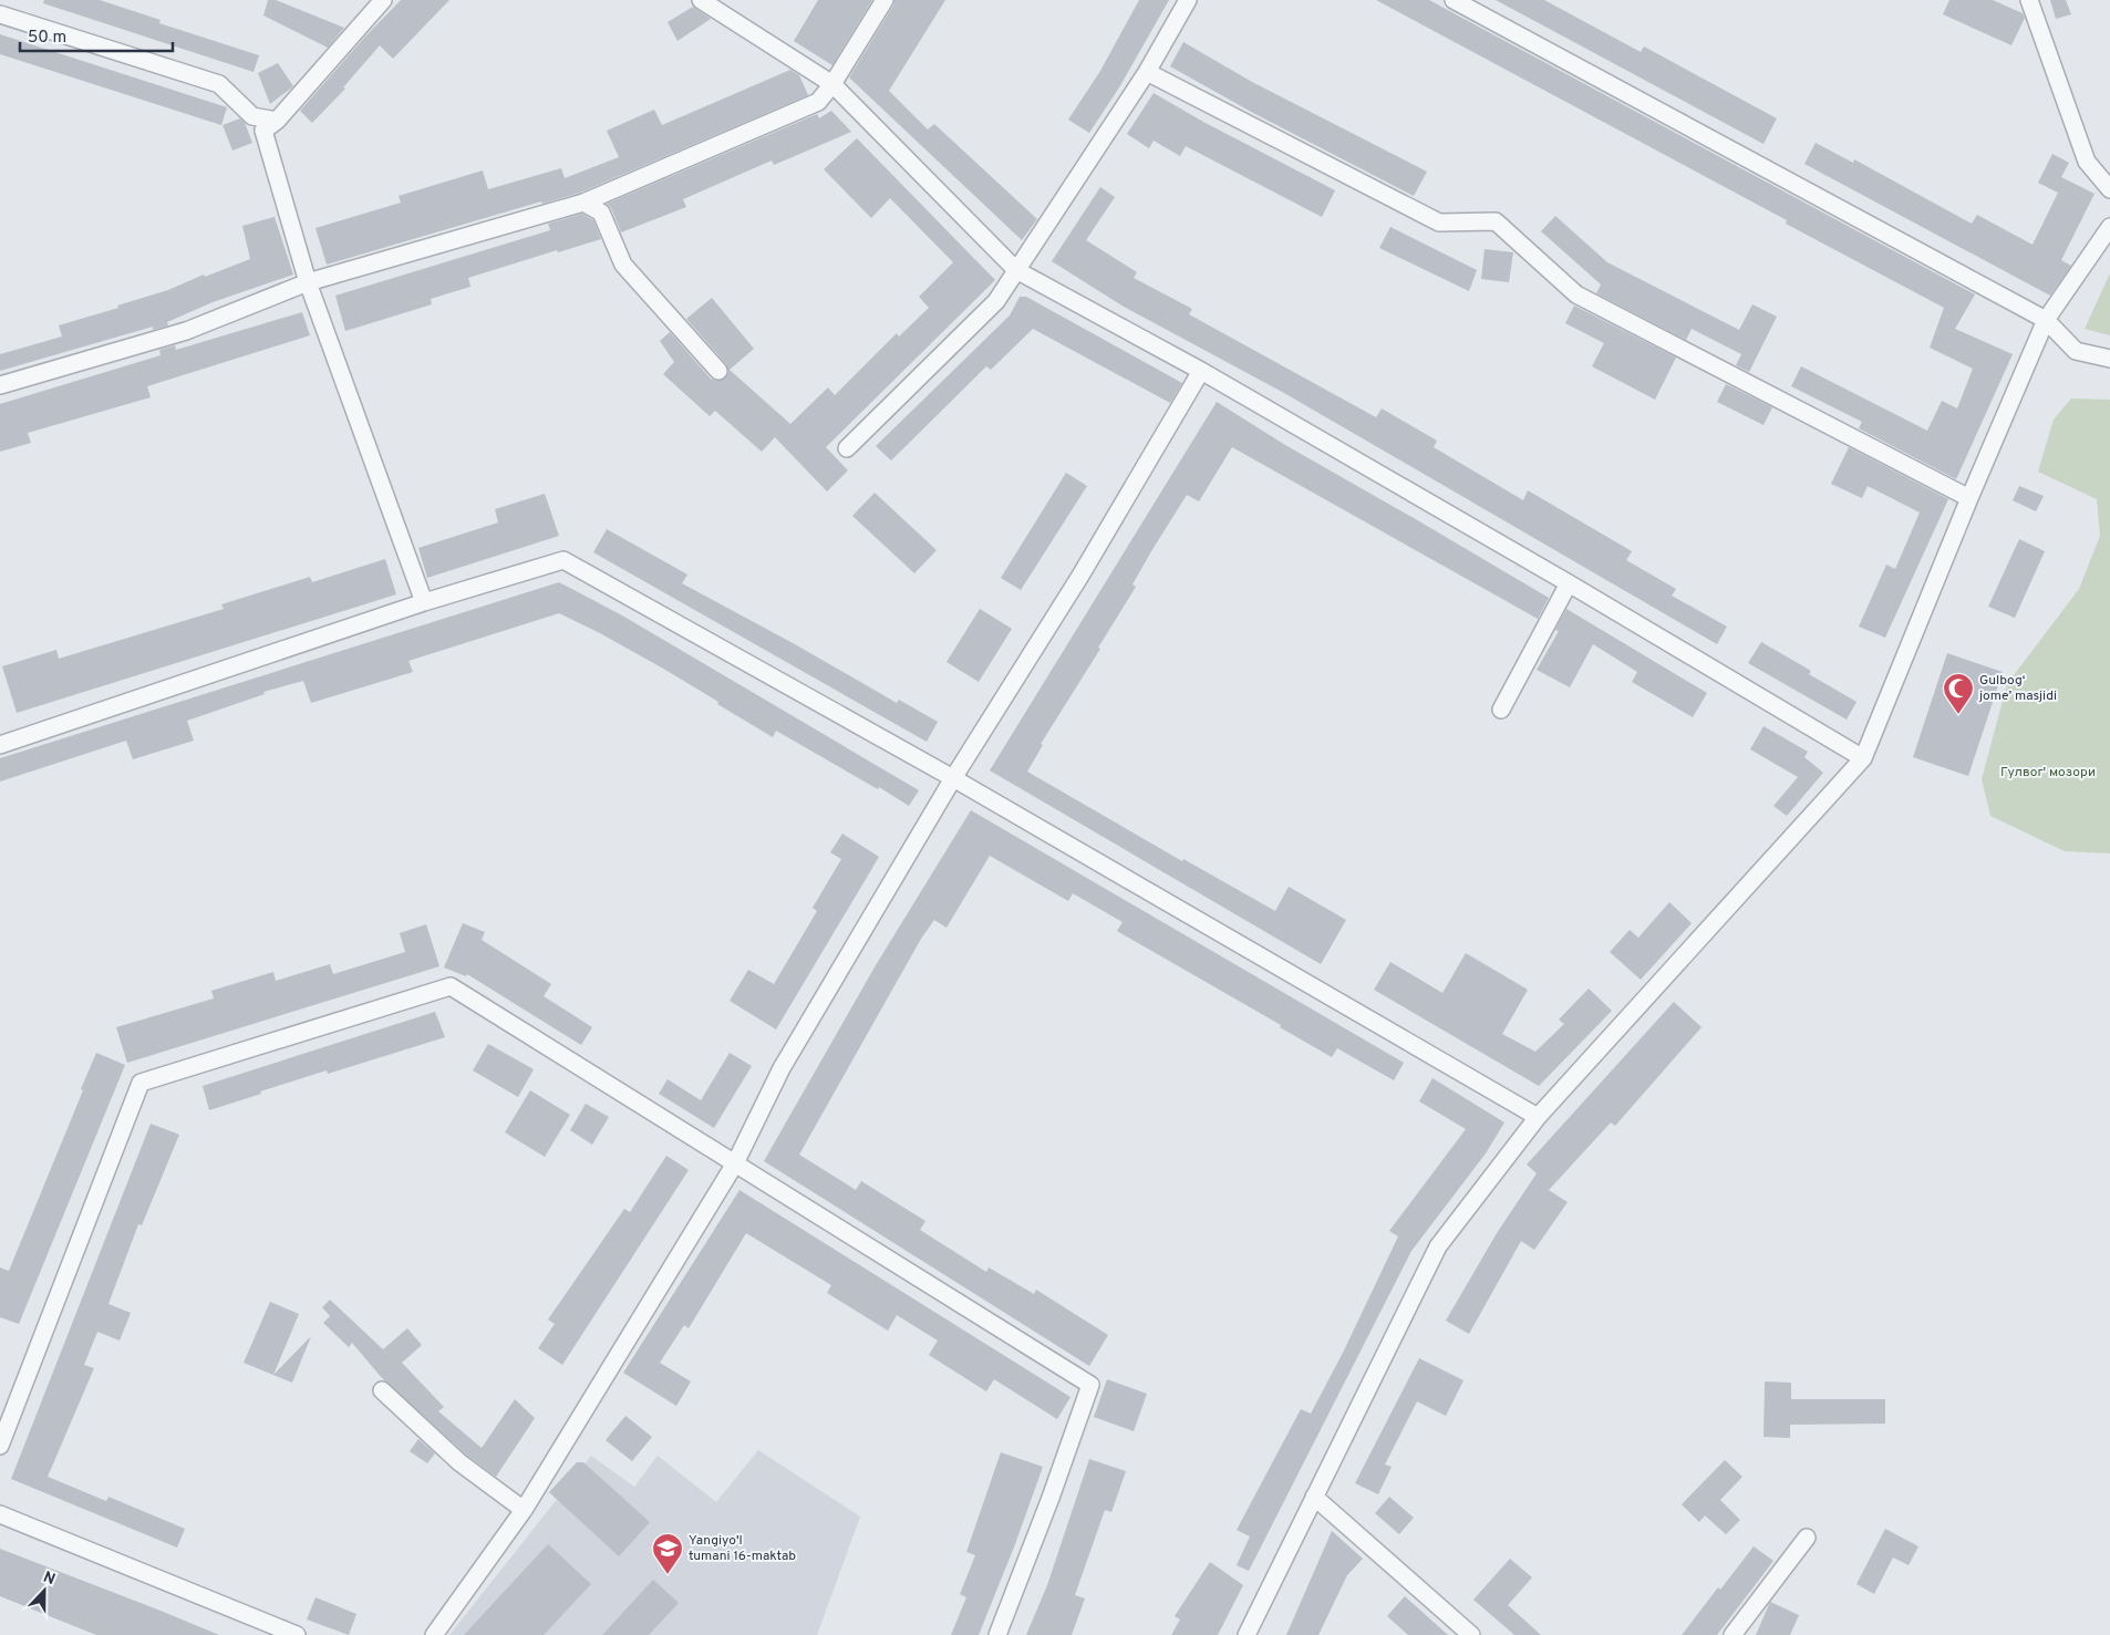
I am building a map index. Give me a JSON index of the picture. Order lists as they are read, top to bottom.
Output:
{
  "parks": ["Гулвог' мозори"],
  "places": {
    "mosque": ["Gulbog‘ jome’ masjidi"],
    "school or university": ["Yangiyo'l tumani 16-maktab"]
  },
  "scale_bar": "50 m",
  "north": "top"
}
